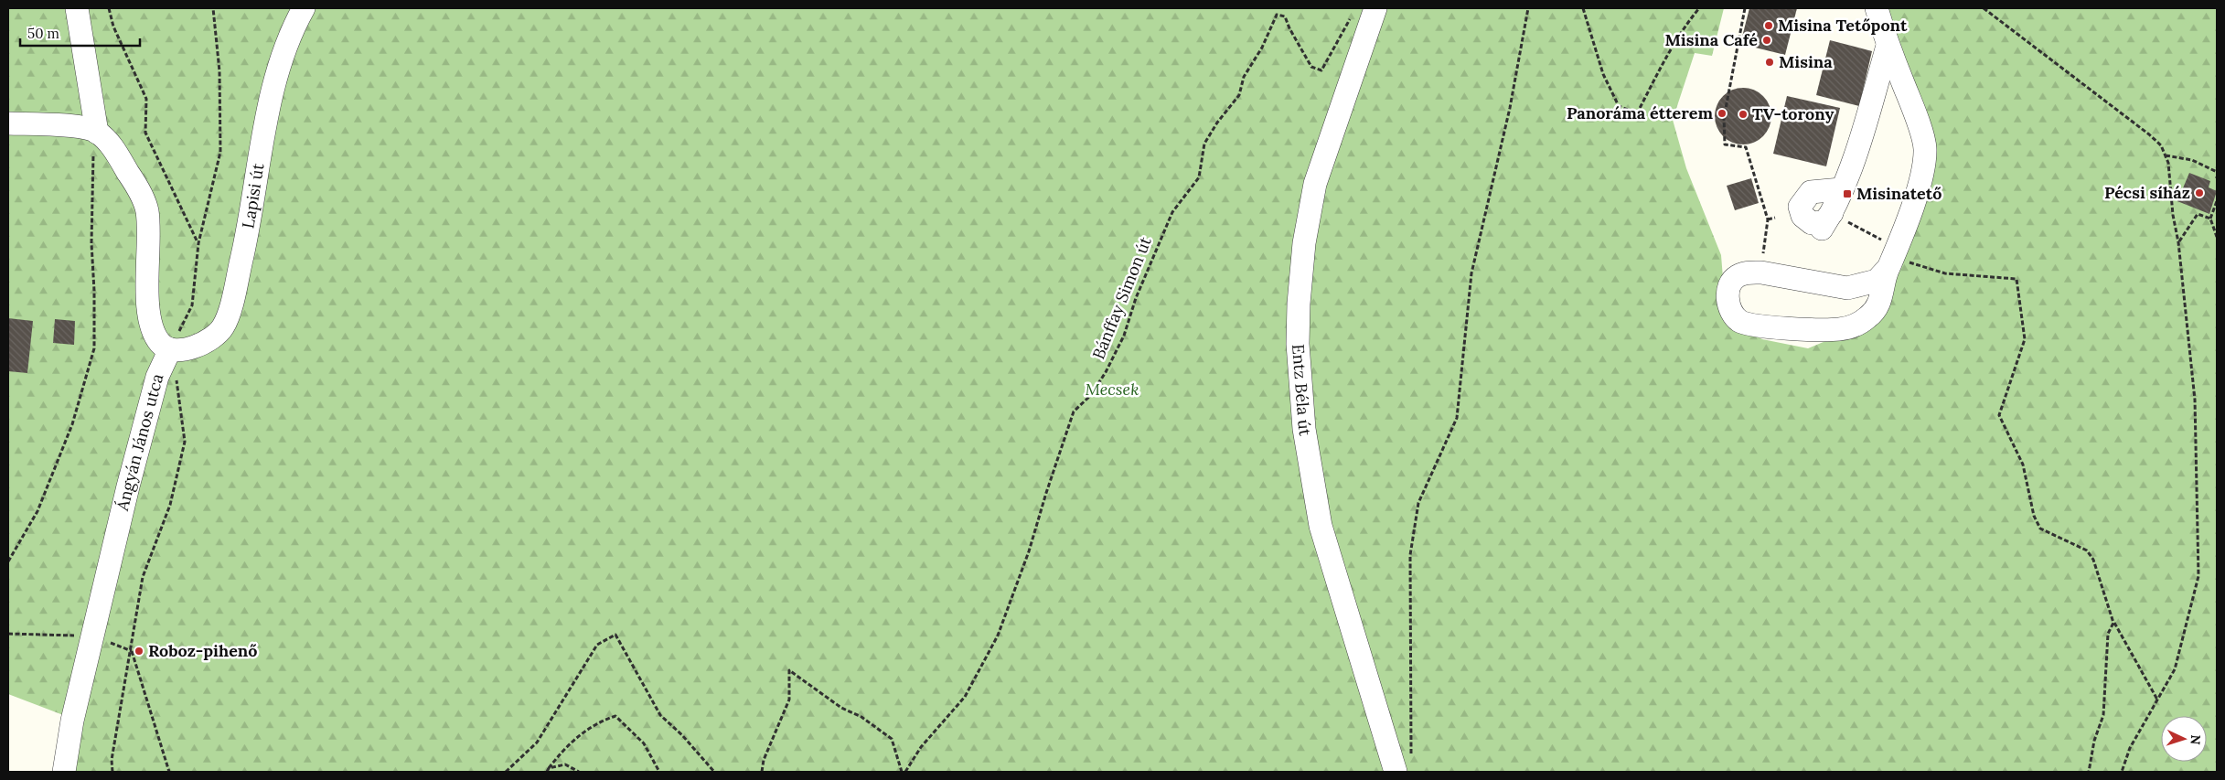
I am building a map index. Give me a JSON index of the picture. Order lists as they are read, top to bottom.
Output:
{
  "streets": {
    "street": ["Lapisi út", "Entz Béla út", "Ángyán János utca"],
    "path": ["Bánffay Simon út"]
  },
  "crossings": [
    ["Lapisi út", "Ángyán János utca"]
  ],
  "parks": ["Mecsek"],
  "places": {
    "other": [
      "Misina Tetőpont",
      "Misina Café",
      "Misina",
      "Panoráma étterem",
      "TV-torony",
      "Pécsi síház",
      "Roboz-pihenő"
    ],
    "transit": ["Misinatető"]
  },
  "scale_bar": "50 m",
  "north": "right"
}
